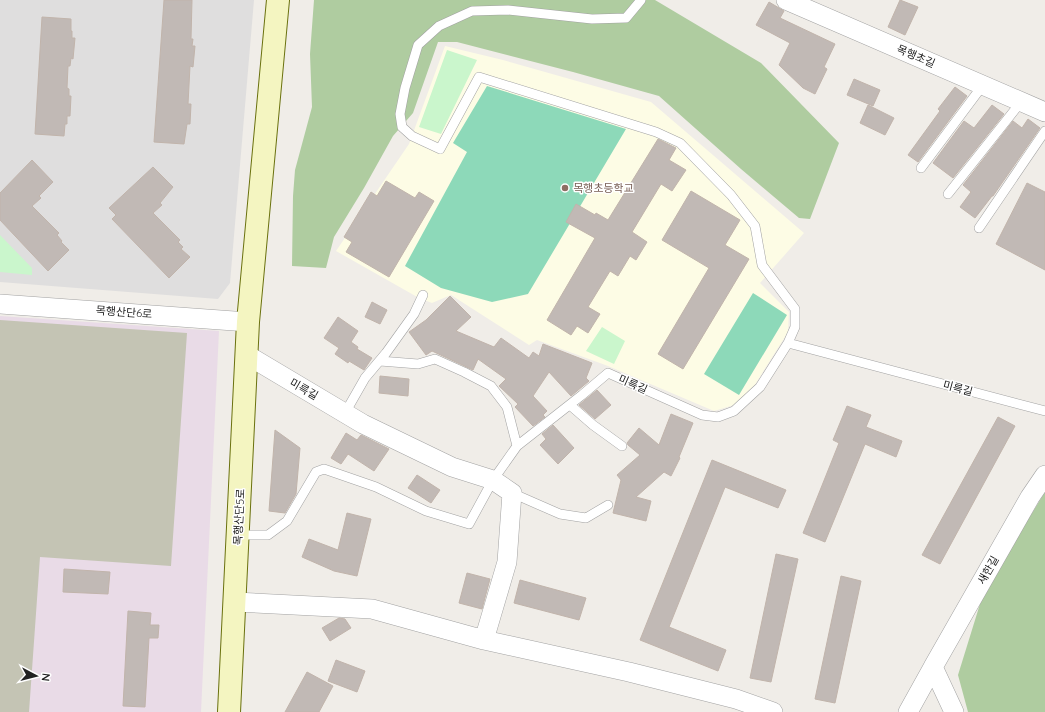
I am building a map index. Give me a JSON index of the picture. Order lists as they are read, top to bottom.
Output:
{
  "streets": {
    "street": [
      "목행초길",
      "목행산단6로",
      "미륵길",
      "목행산단5로",
      "새한길"
    ]
  },
  "crossings": [
    ["목행산단6로", "목행산단5로"],
    ["미륵길", "목행산단5로"]
  ],
  "places": ["목행초등학교"],
  "north": "right"
}
